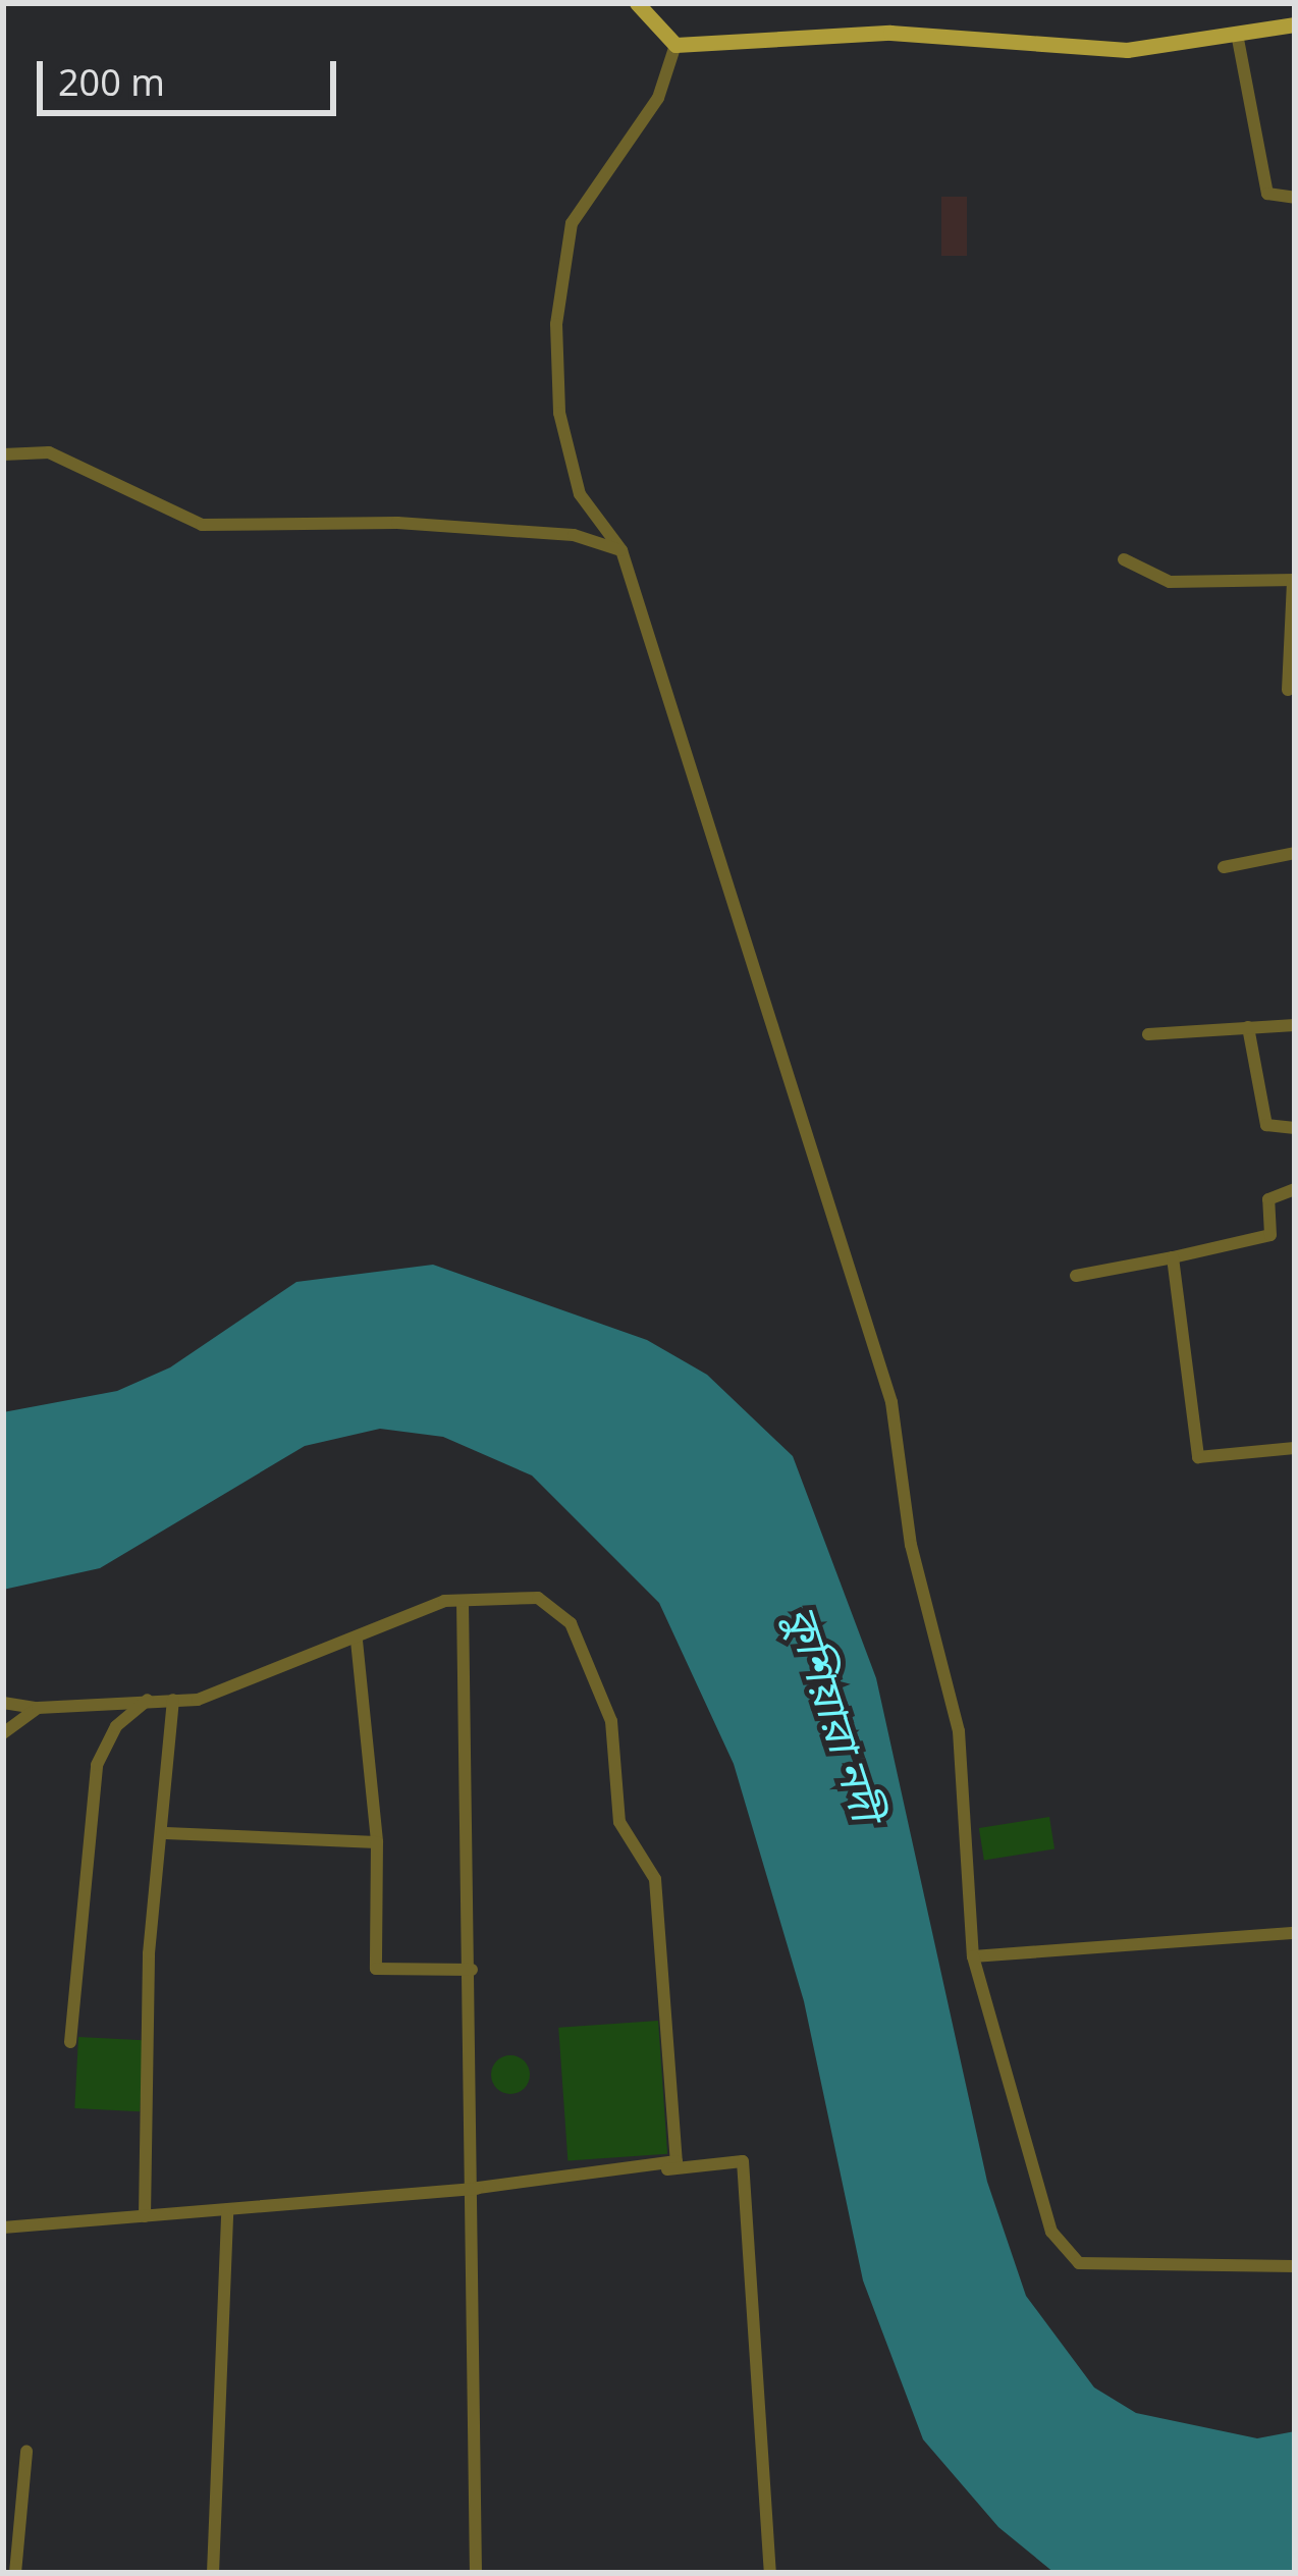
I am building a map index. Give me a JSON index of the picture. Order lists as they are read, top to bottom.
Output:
{
  "water": ["কুশিয়ারা নদী"],
  "scale_bar": "200 m"
}
